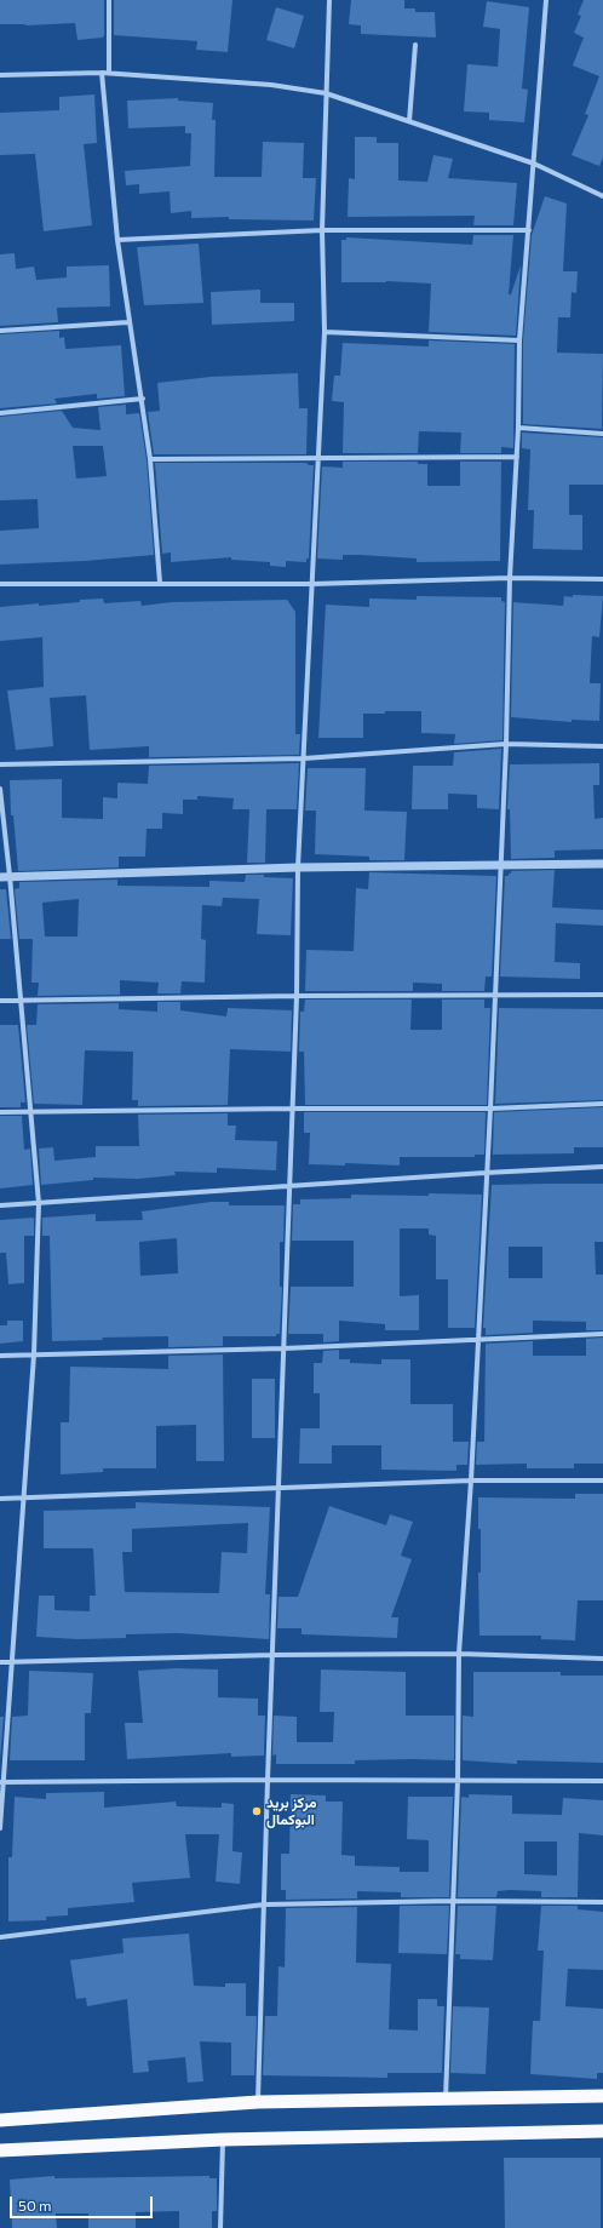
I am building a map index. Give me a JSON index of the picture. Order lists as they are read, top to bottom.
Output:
{
  "places": ["مركز بريد البوكمال"],
  "scale_bar": "50 m"
}
